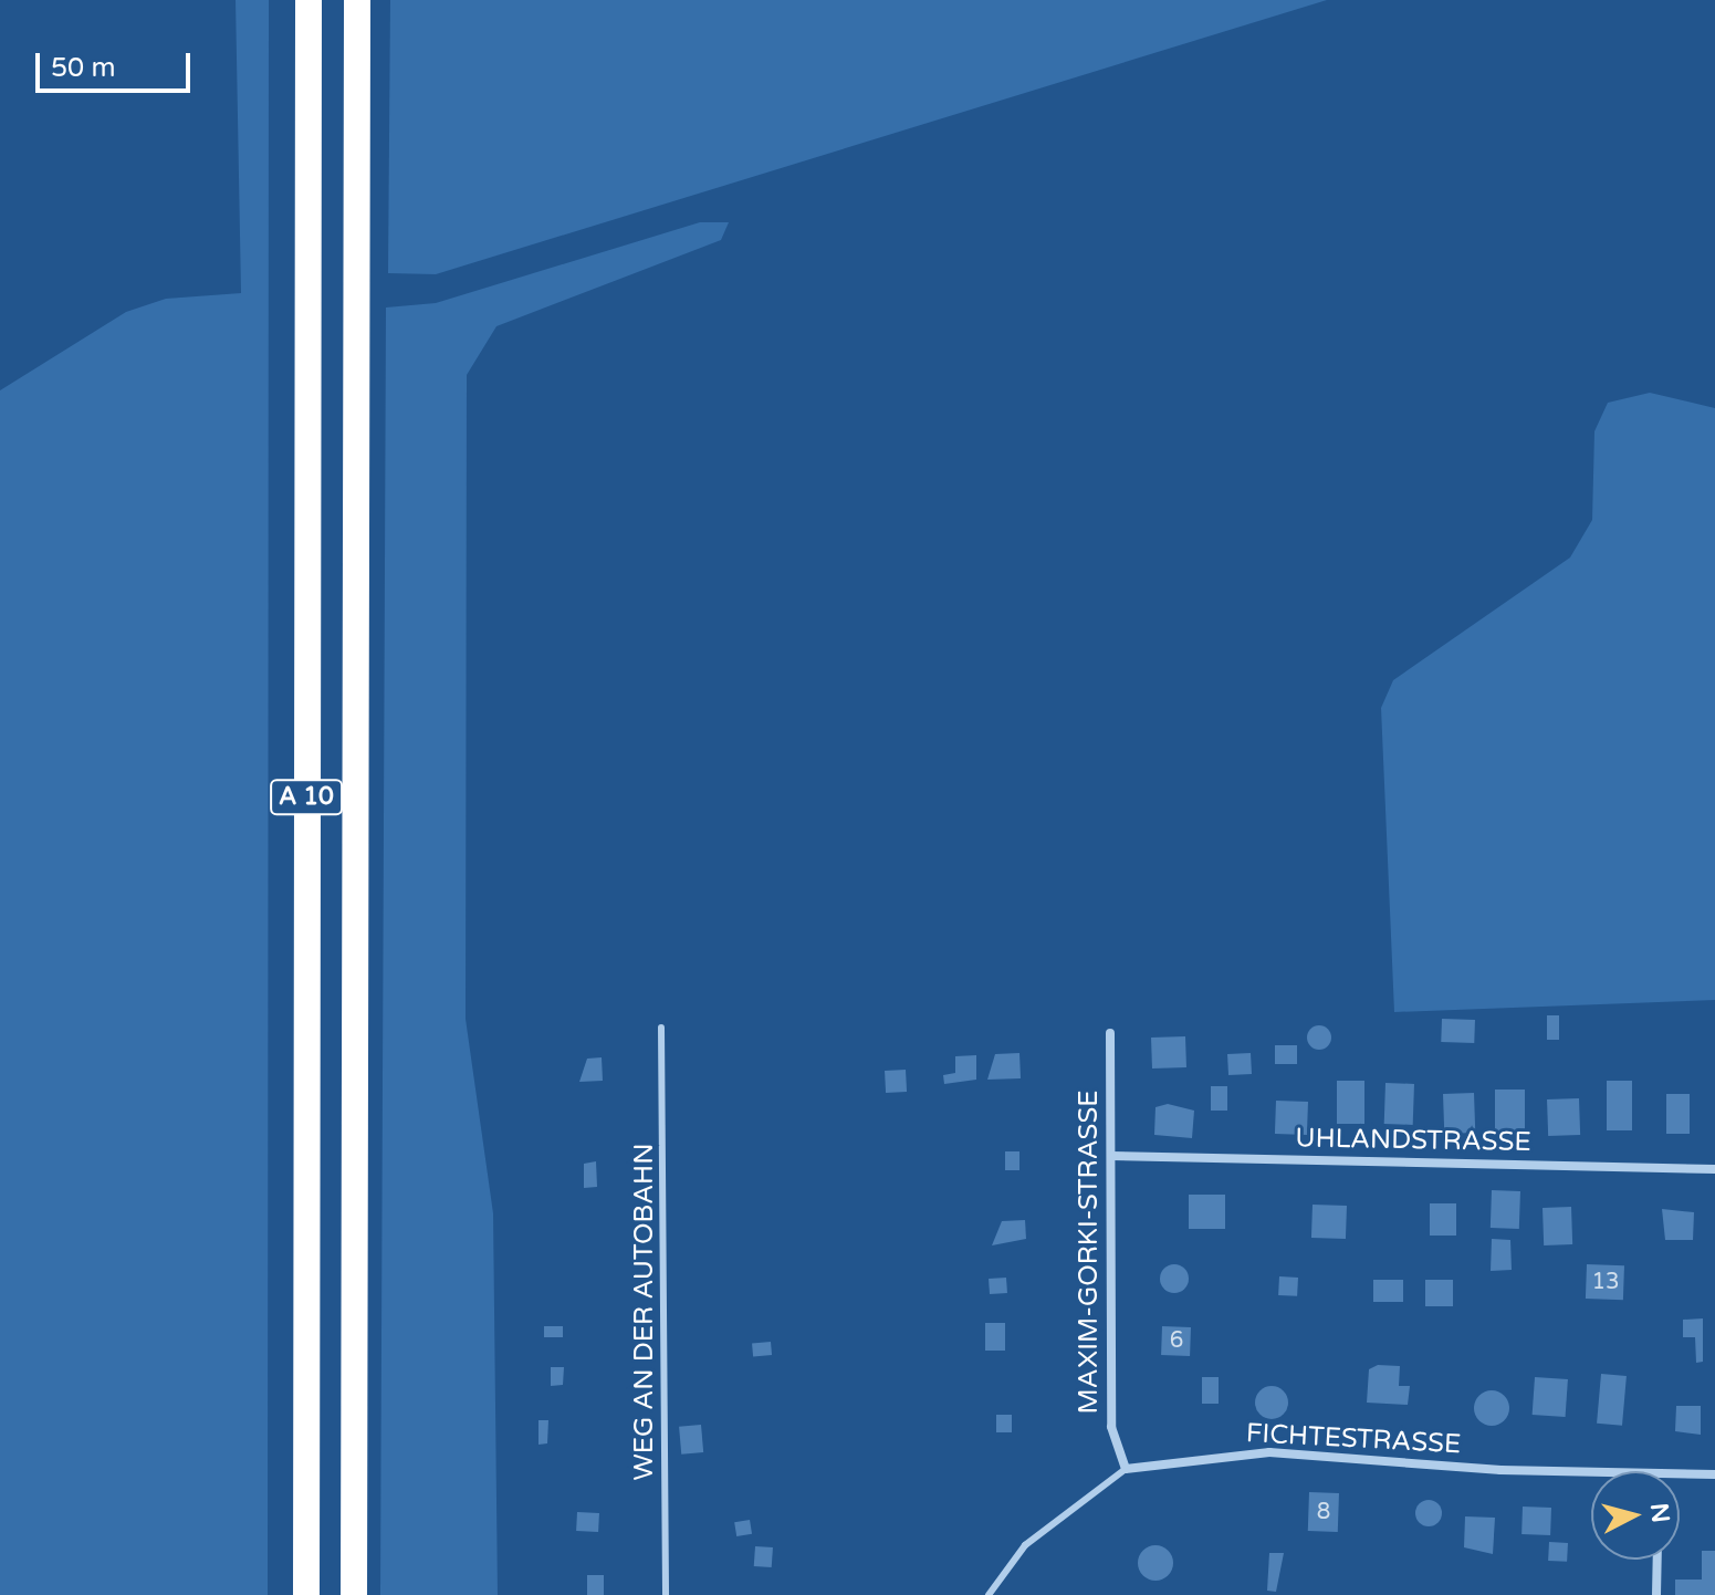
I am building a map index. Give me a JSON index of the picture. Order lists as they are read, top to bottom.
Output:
{
  "streets": {
    "highway": ["A 10"],
    "street": ["UHLANDSTRASSE", "MAXIM-GORKI-STRASSE", "FICHTESTRASSE"],
    "lane": ["WEG AN DER AUTOBAHN"]
  },
  "crossings": [
    ["UHLANDSTRASSE", "MAXIM-GORKI-STRASSE"],
    ["MAXIM-GORKI-STRASSE", "FICHTESTRASSE"]
  ],
  "house_numbers": ["13", "6", "8"],
  "scale_bar": "50 m",
  "north": "right"
}
